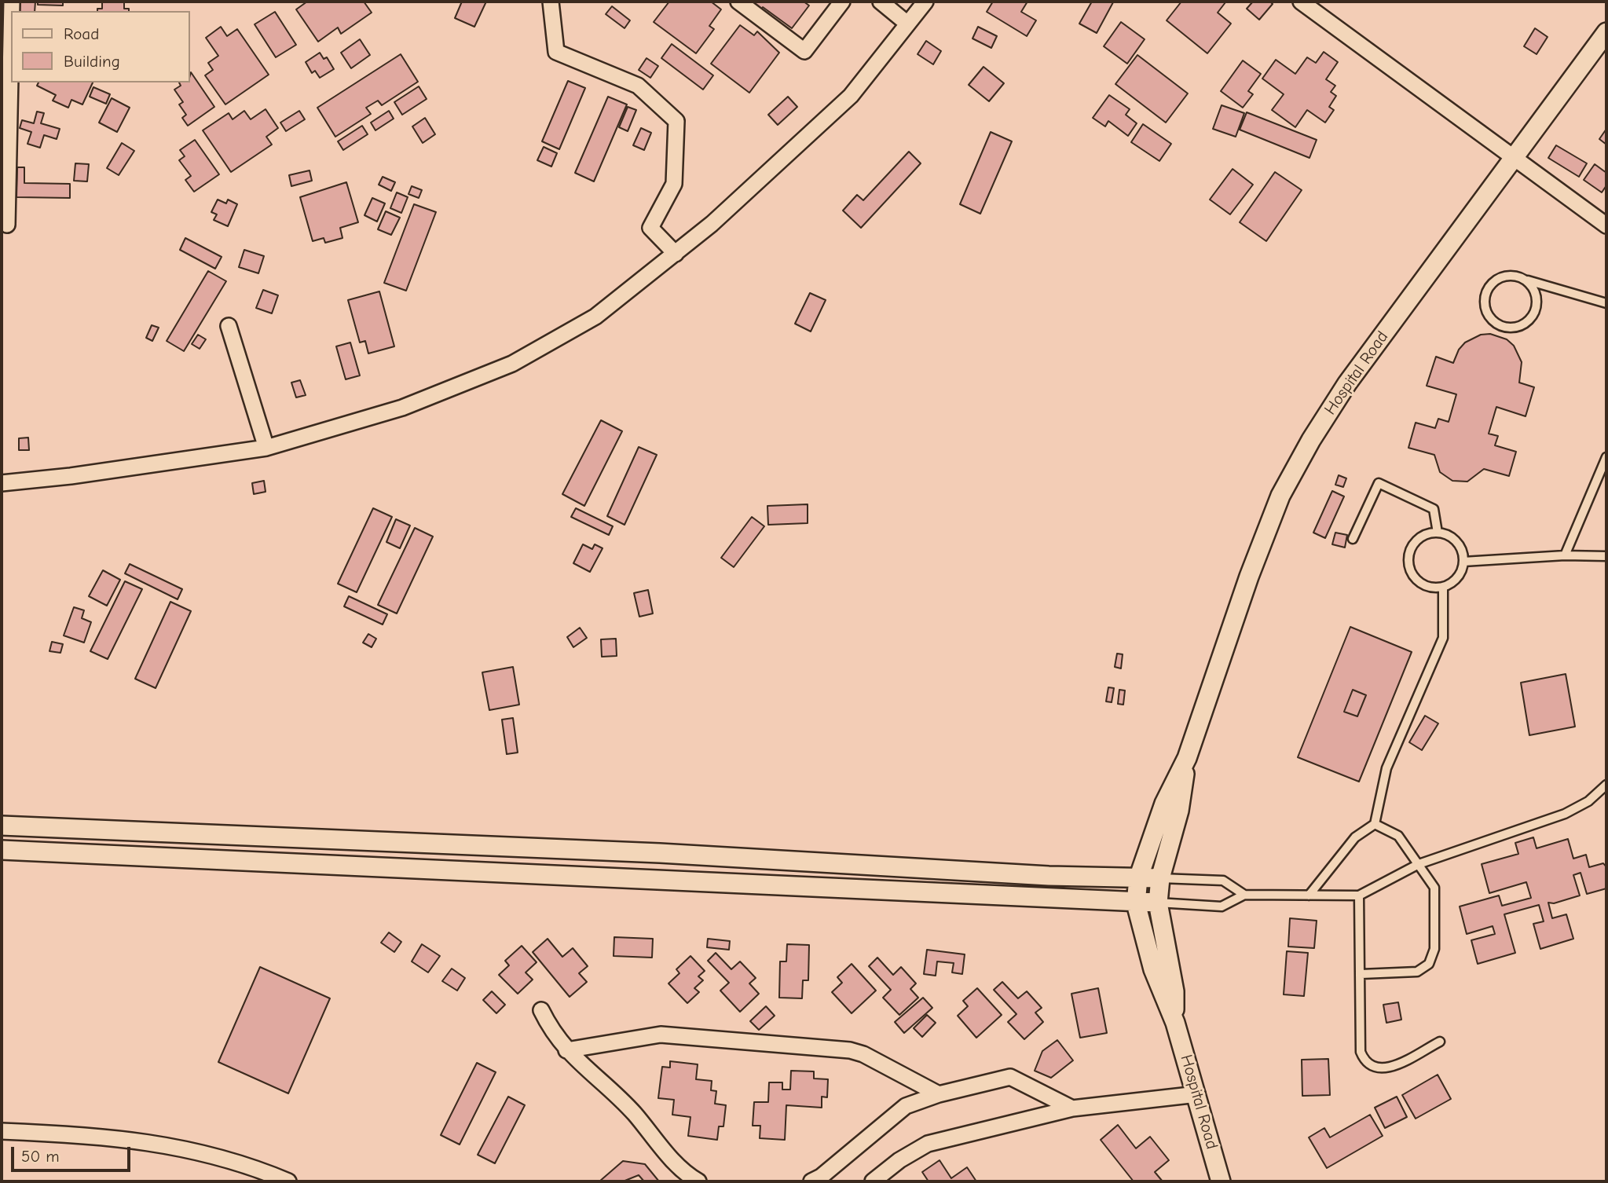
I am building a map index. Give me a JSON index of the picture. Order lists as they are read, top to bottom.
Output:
{
  "streets": {
    "street": ["Hospital Road"]
  },
  "legend": ["Road", "Building"],
  "scale_bar": "50 m"
}
